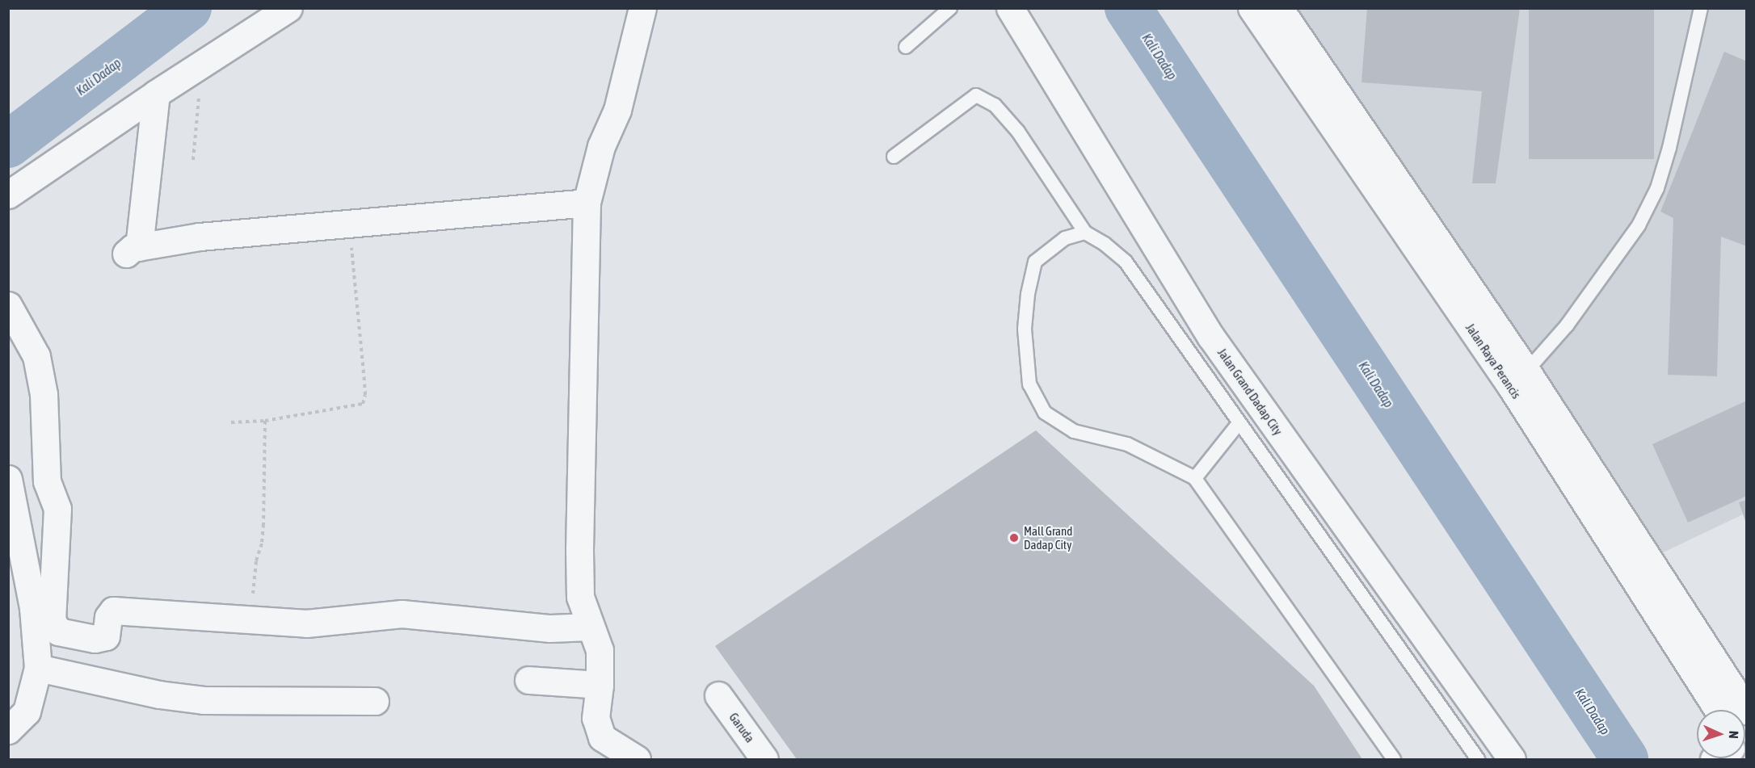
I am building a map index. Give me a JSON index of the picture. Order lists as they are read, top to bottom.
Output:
{
  "streets": {
    "street": ["Jalan Raya Perancis", "Jalan Grand Dadap City", "Garuda"]
  },
  "water": ["Kali Dadap"],
  "places": ["Mall Grand Dadap City"],
  "north": "right"
}
